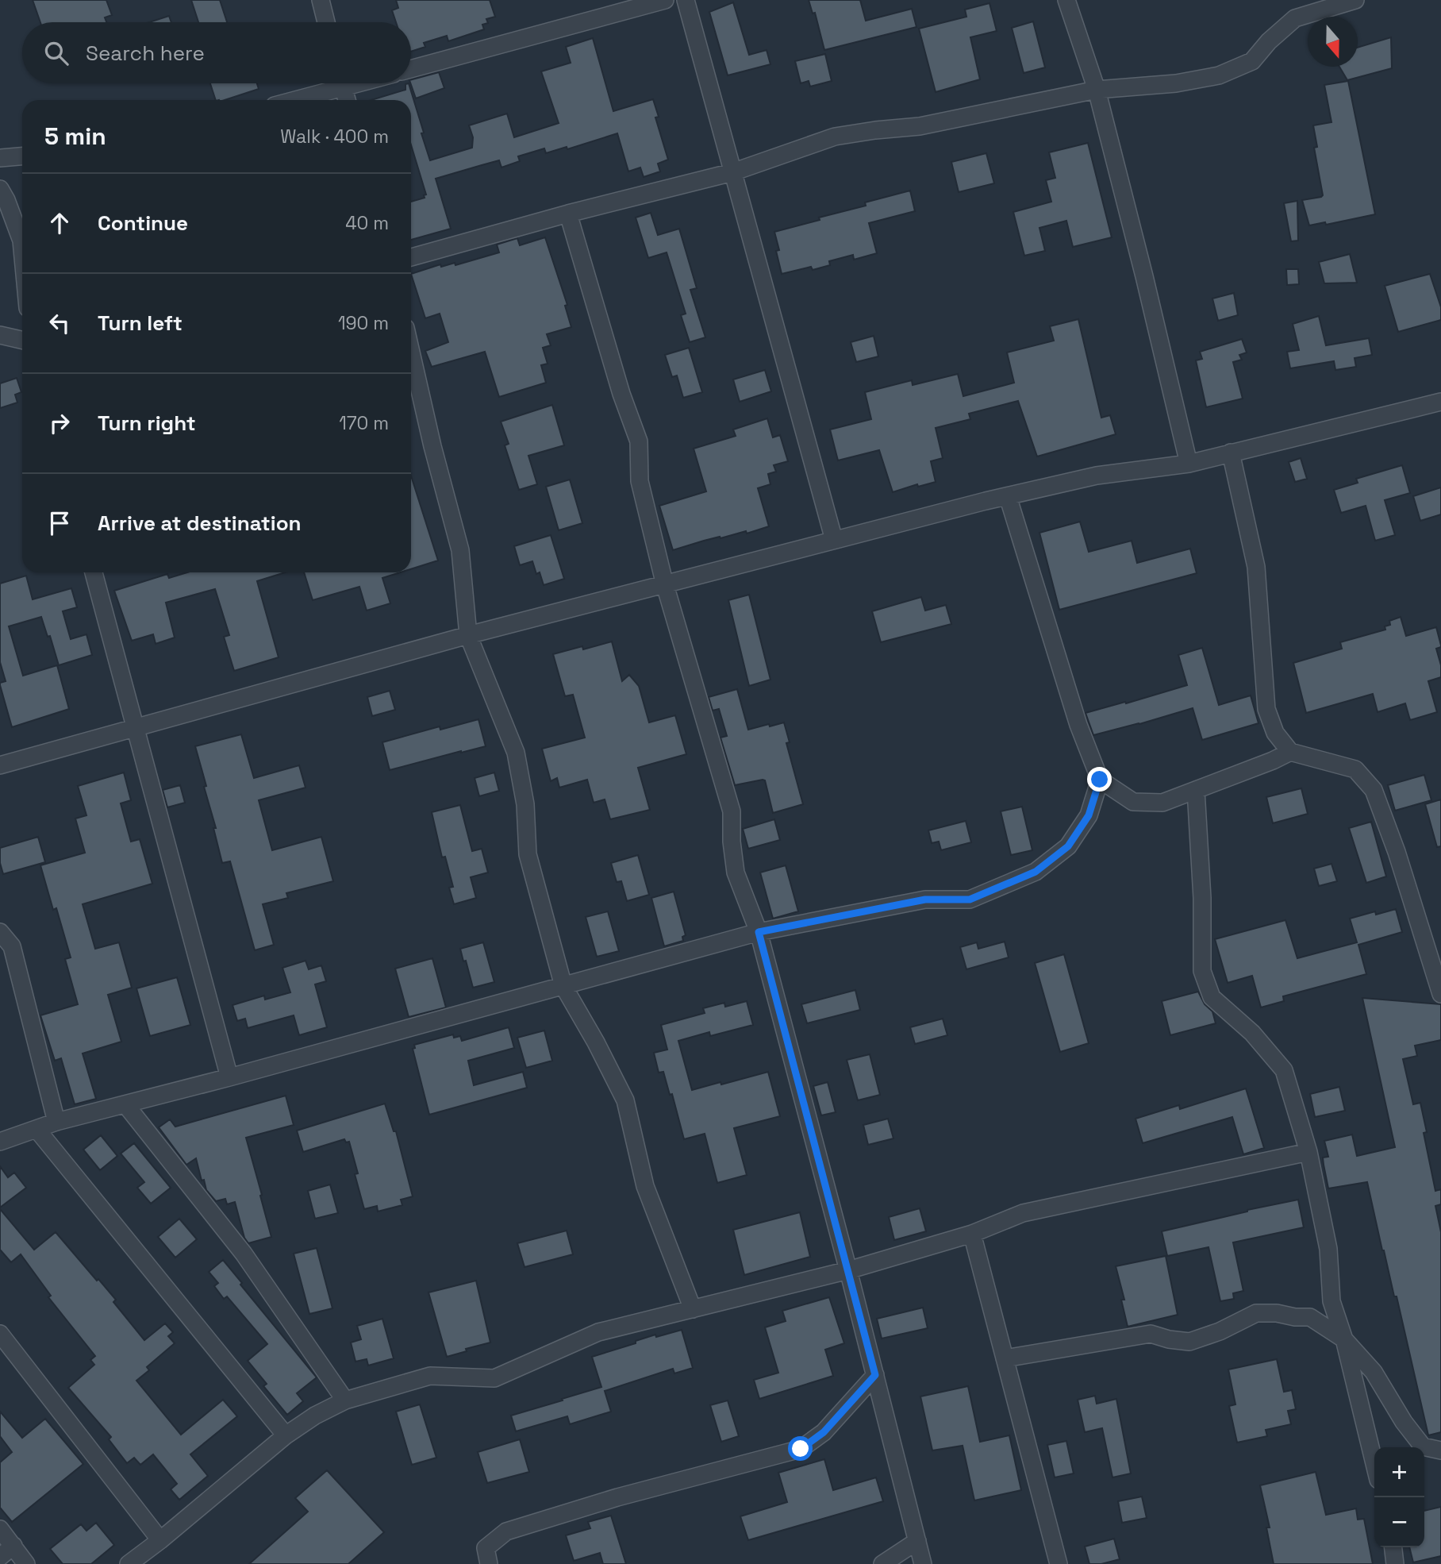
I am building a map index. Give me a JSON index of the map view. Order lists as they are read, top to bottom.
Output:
{
  "north": "bottom",
  "page": {
    "search": "Search here",
    "heading": ["5 min", "Walk · 400 m"],
    "list": [
      ["Continue", "40 m"],
      ["Turn left", "190 m"],
      ["Turn right", "170 m"],
      "Arrive at destination"
    ],
    "map_buttons": ["+", "−"]
  }
}
